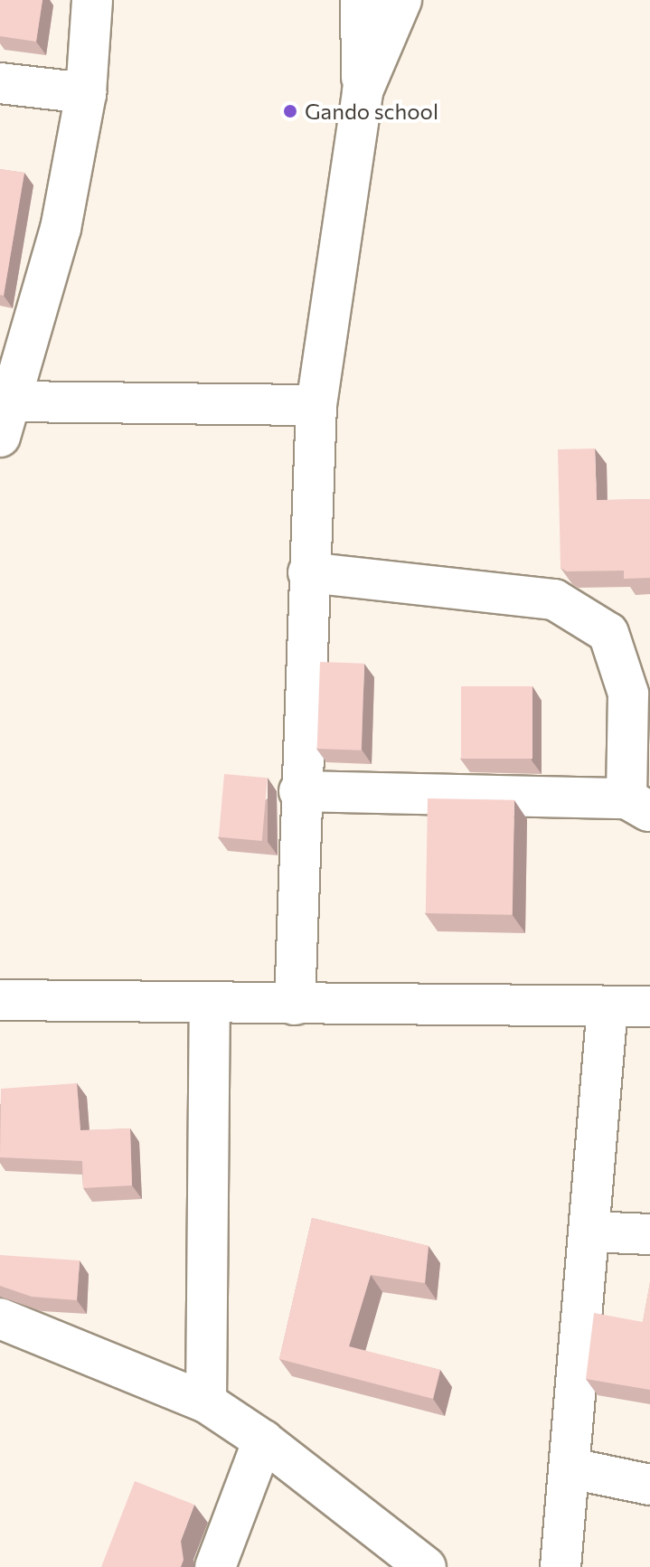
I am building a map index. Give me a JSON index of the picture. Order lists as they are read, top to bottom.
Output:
{
  "places": ["Gando school"]
}
